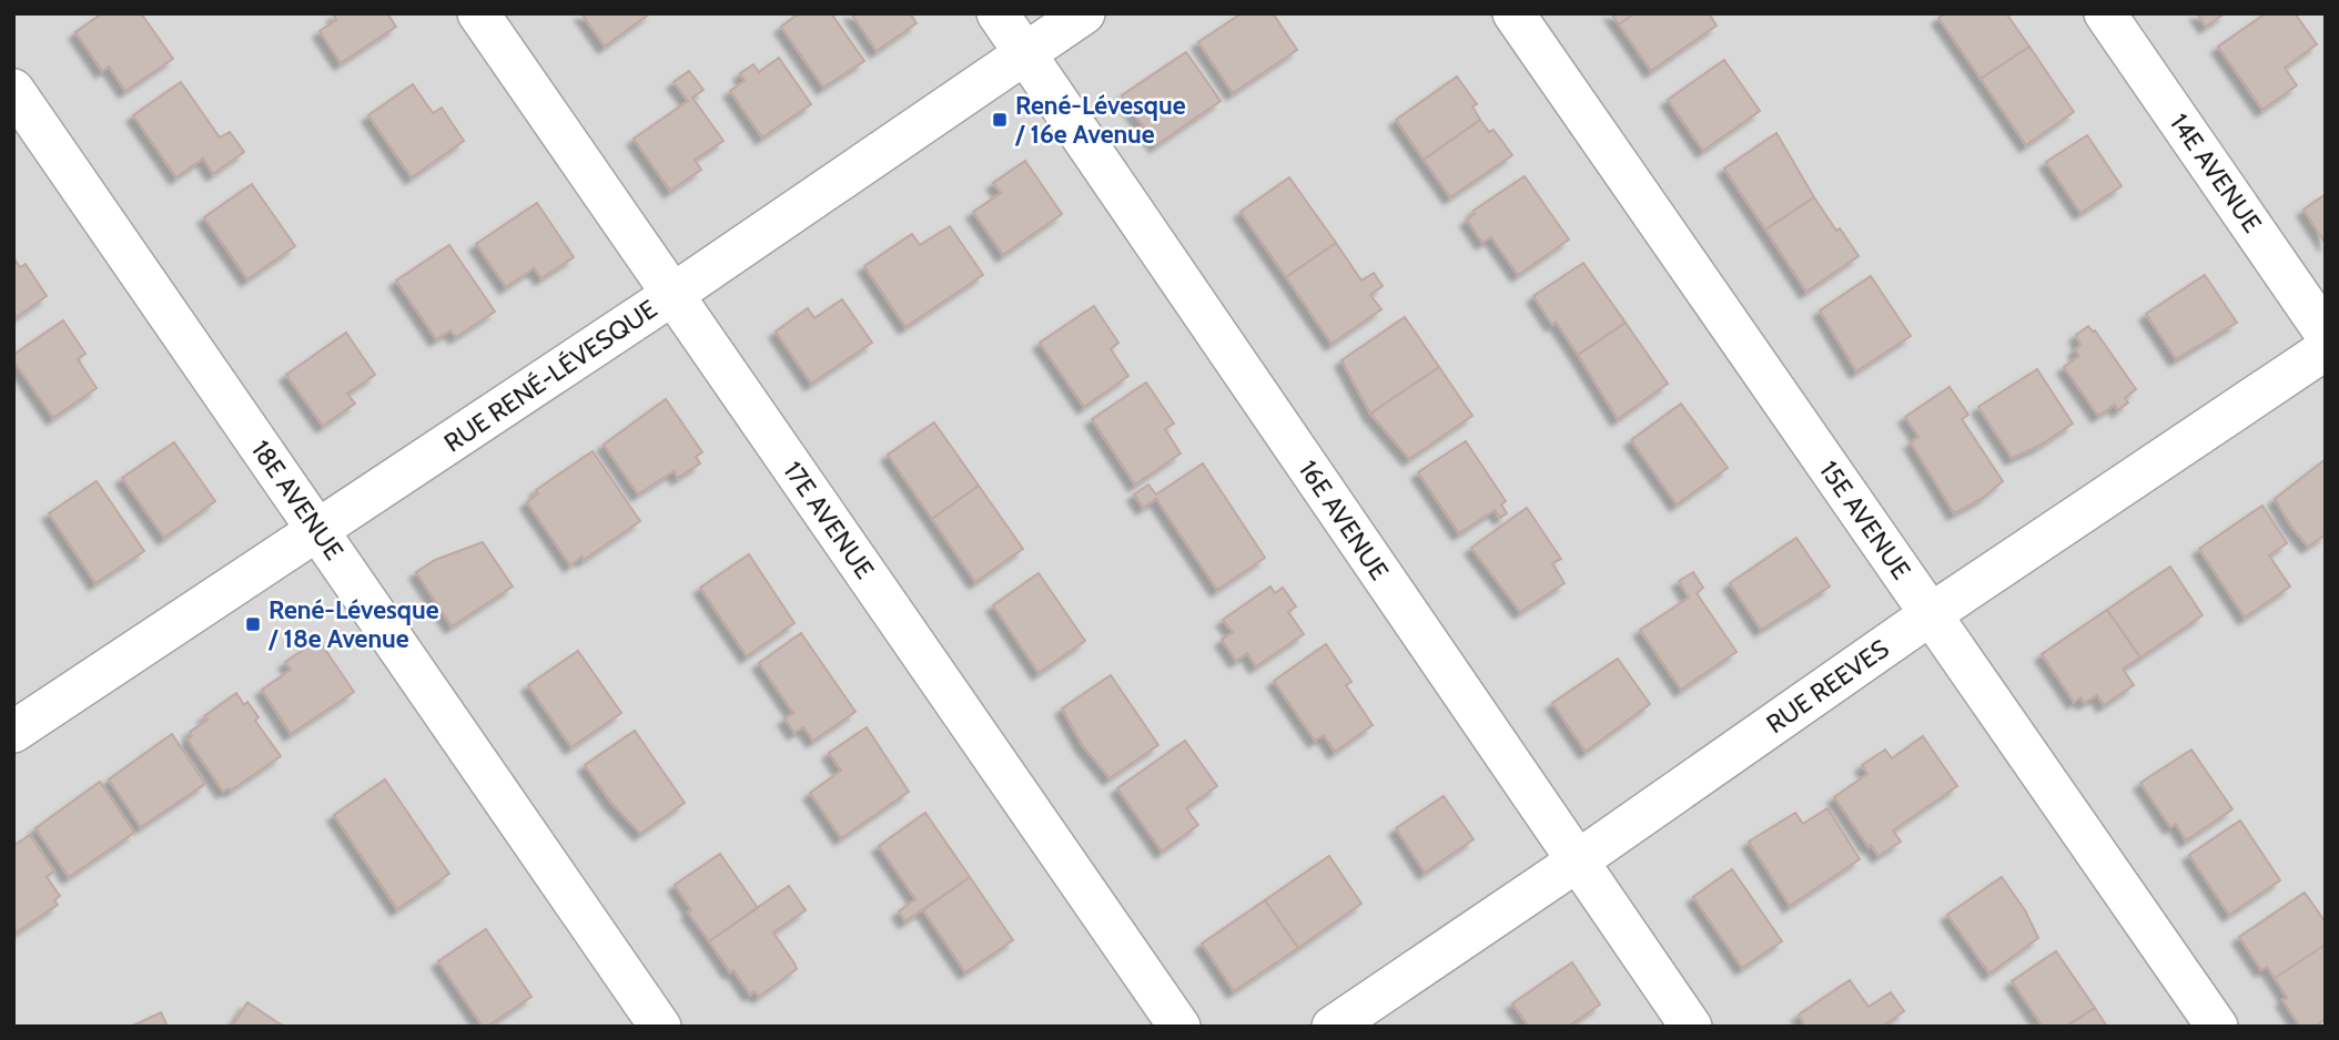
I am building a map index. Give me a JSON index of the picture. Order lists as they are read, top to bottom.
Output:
{
  "streets": {
    "street": [
      "14E AVENUE",
      "RUE RENÉ-LÉVESQUE",
      "18E AVENUE",
      "17E AVENUE",
      "16E AVENUE",
      "15E AVENUE",
      "RUE REEVES"
    ]
  },
  "crossings": [
    ["RUE RENÉ-LÉVESQUE", "18E AVENUE"],
    ["RUE RENÉ-LÉVESQUE", "17E AVENUE"],
    ["RUE RENÉ-LÉVESQUE", "16E AVENUE"],
    ["16E AVENUE", "RUE REEVES"],
    ["15E AVENUE", "RUE REEVES"]
  ],
  "places": {
    "transit": ["René-Lévesque / 16e Avenue", "René-Lévesque / 18e Avenue"]
  }
}
